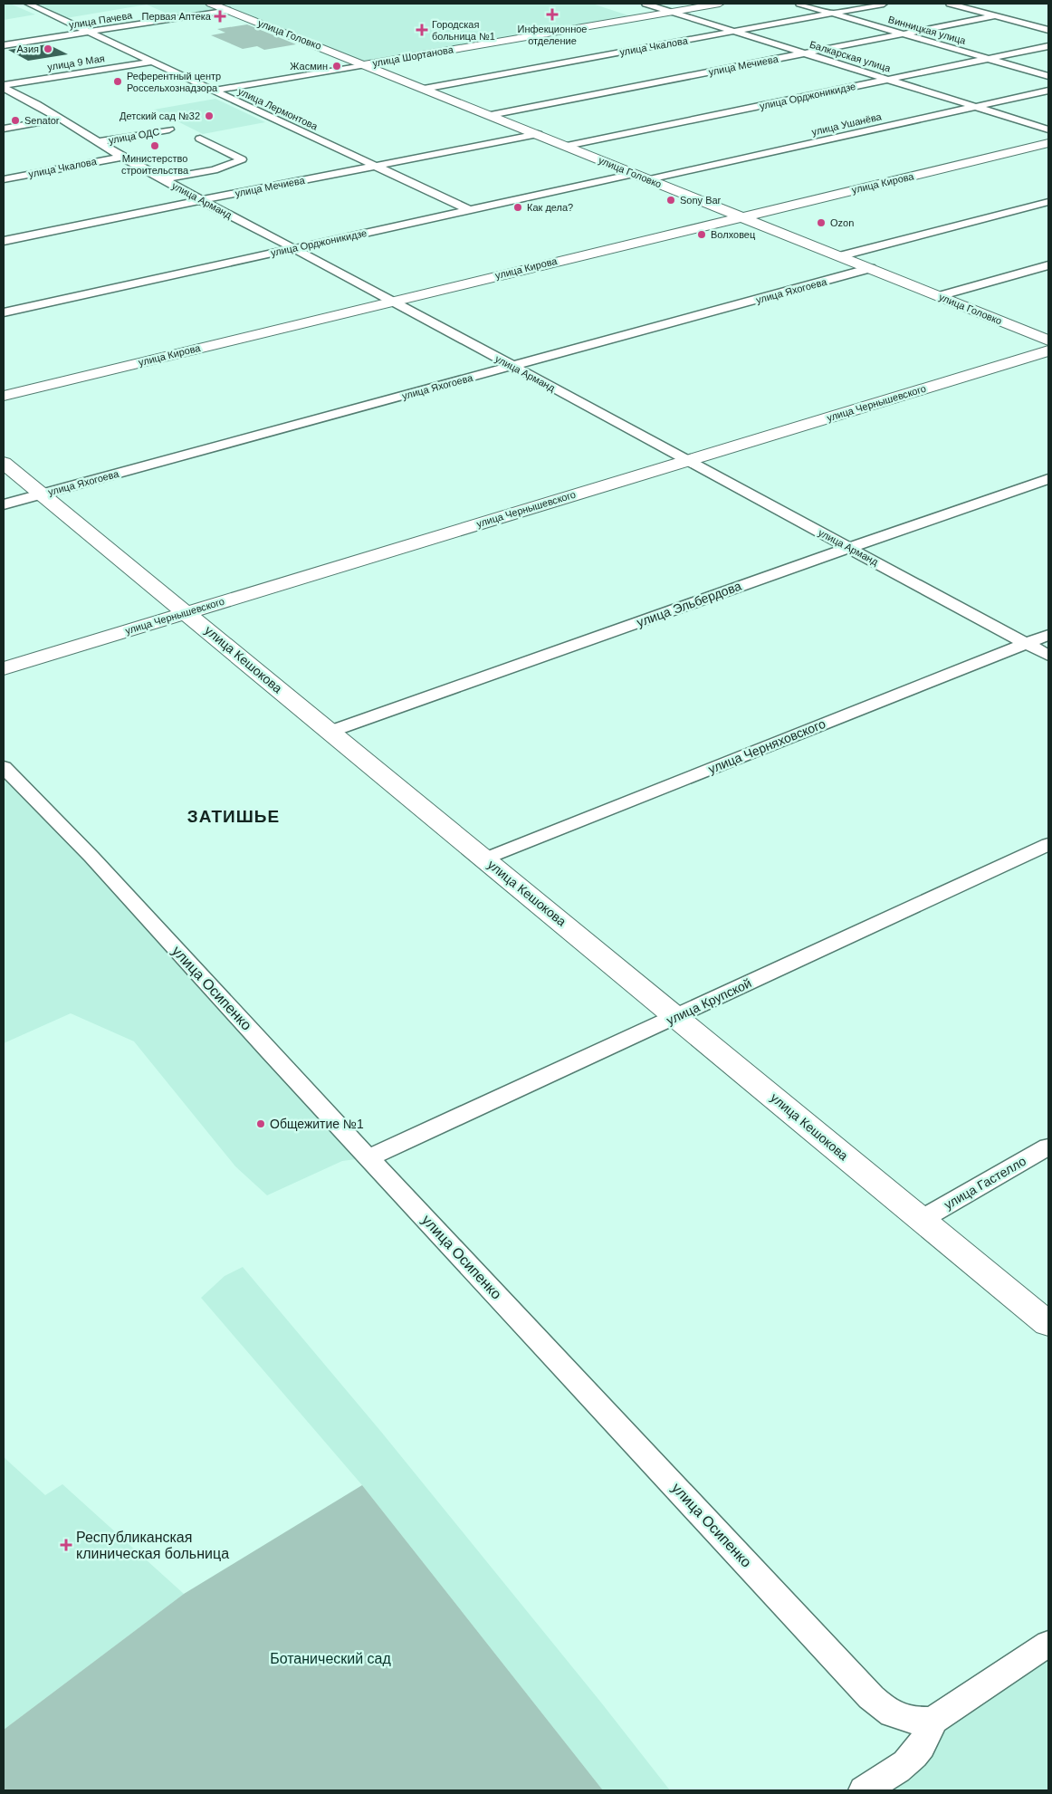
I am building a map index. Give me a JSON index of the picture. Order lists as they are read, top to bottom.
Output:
{
  "streets": {
    "street": [
      "улица Пачева",
      "Винницкая улица",
      "улица Головко",
      "улица Чкалова",
      "улица Шортанова",
      "Балкарская улица",
      "улица 9 Мая",
      "улица Мечиева",
      "улица Орджоникидзе",
      "улица Лермонтова",
      "улица Ушанёва",
      "улица ОДС",
      "улица Кирова",
      "улица Арманд",
      "улица Яхогоева",
      "улица Чернышевского",
      "улица Эльбердова",
      "улица Кешокова",
      "улица Черняховского",
      "улица Осипенко",
      "улица Крупской",
      "улица Гастелло"
    ]
  },
  "crossings": [
    ["улица Пачева", "улица Головко"],
    ["улица Пачева", "улица Лермонтова"],
    ["Винницкая улица", "улица Чкалова"],
    ["Винницкая улица", "улица Мечиева"],
    ["Винницкая улица", "улица Орджоникидзе"],
    ["улица Головко", "улица Чкалова"],
    ["улица Головко", "улица Шортанова"],
    ["улица Головко", "улица Мечиева"],
    ["улица Головко", "улица Орджоникидзе"],
    ["улица Головко", "улица Ушанёва"],
    ["улица Головко", "улица Кирова"],
    ["улица Головко", "улица Яхогоева"],
    ["улица Чкалова", "Балкарская улица"],
    ["улица Чкалова", "улица Арманд"],
    ["улица Шортанова", "Балкарская улица"],
    ["улица Шортанова", "улица Лермонтова"],
    ["Балкарская улица", "улица Мечиева"],
    ["Балкарская улица", "улица Орджоникидзе"],
    ["Балкарская улица", "улица Ушанёва"],
    ["улица 9 Мая", "улица Лермонтова"],
    ["улица 9 Мая", "улица Арманд"],
    ["улица Мечиева", "улица Лермонтова"],
    ["улица Мечиева", "улица Арманд"],
    ["улица Орджоникидзе", "улица Лермонтова"],
    ["улица Орджоникидзе", "улица Арманд"],
    ["улица ОДС", "улица Арманд"],
    ["улица Кирова", "улица Арманд"],
    ["улица Арманд", "улица Яхогоева"],
    ["улица Арманд", "улица Чернышевского"],
    ["улица Арманд", "улица Эльбердова"],
    ["улица Арманд", "улица Черняховского"],
    ["улица Яхогоева", "улица Кешокова"],
    ["улица Чернышевского", "улица Кешокова"],
    ["улица Эльбердова", "улица Кешокова"],
    ["улица Кешокова", "улица Черняховского"],
    ["улица Кешокова", "улица Крупской"],
    ["улица Кешокова", "улица Гастелло"],
    ["улица Осипенко", "улица Крупской"]
  ],
  "districts": ["ЗАТИШЬЕ"],
  "parks": ["Ботанический сад"],
  "places": {
    "health": [
      "Инфекционное отделение",
      "Первая Аптека",
      "Городская больница №1",
      "Республиканская клиническая больница"
    ],
    "other": [
      "Азия",
      "Жасмин",
      "Референтный центр Россельхознадзора",
      "Детский сад №32",
      "Senator",
      "Министерство строительства",
      "Sony Bar",
      "Как дела?",
      "Ozon",
      "Волховец",
      "Общежитие №1"
    ]
  }
}
